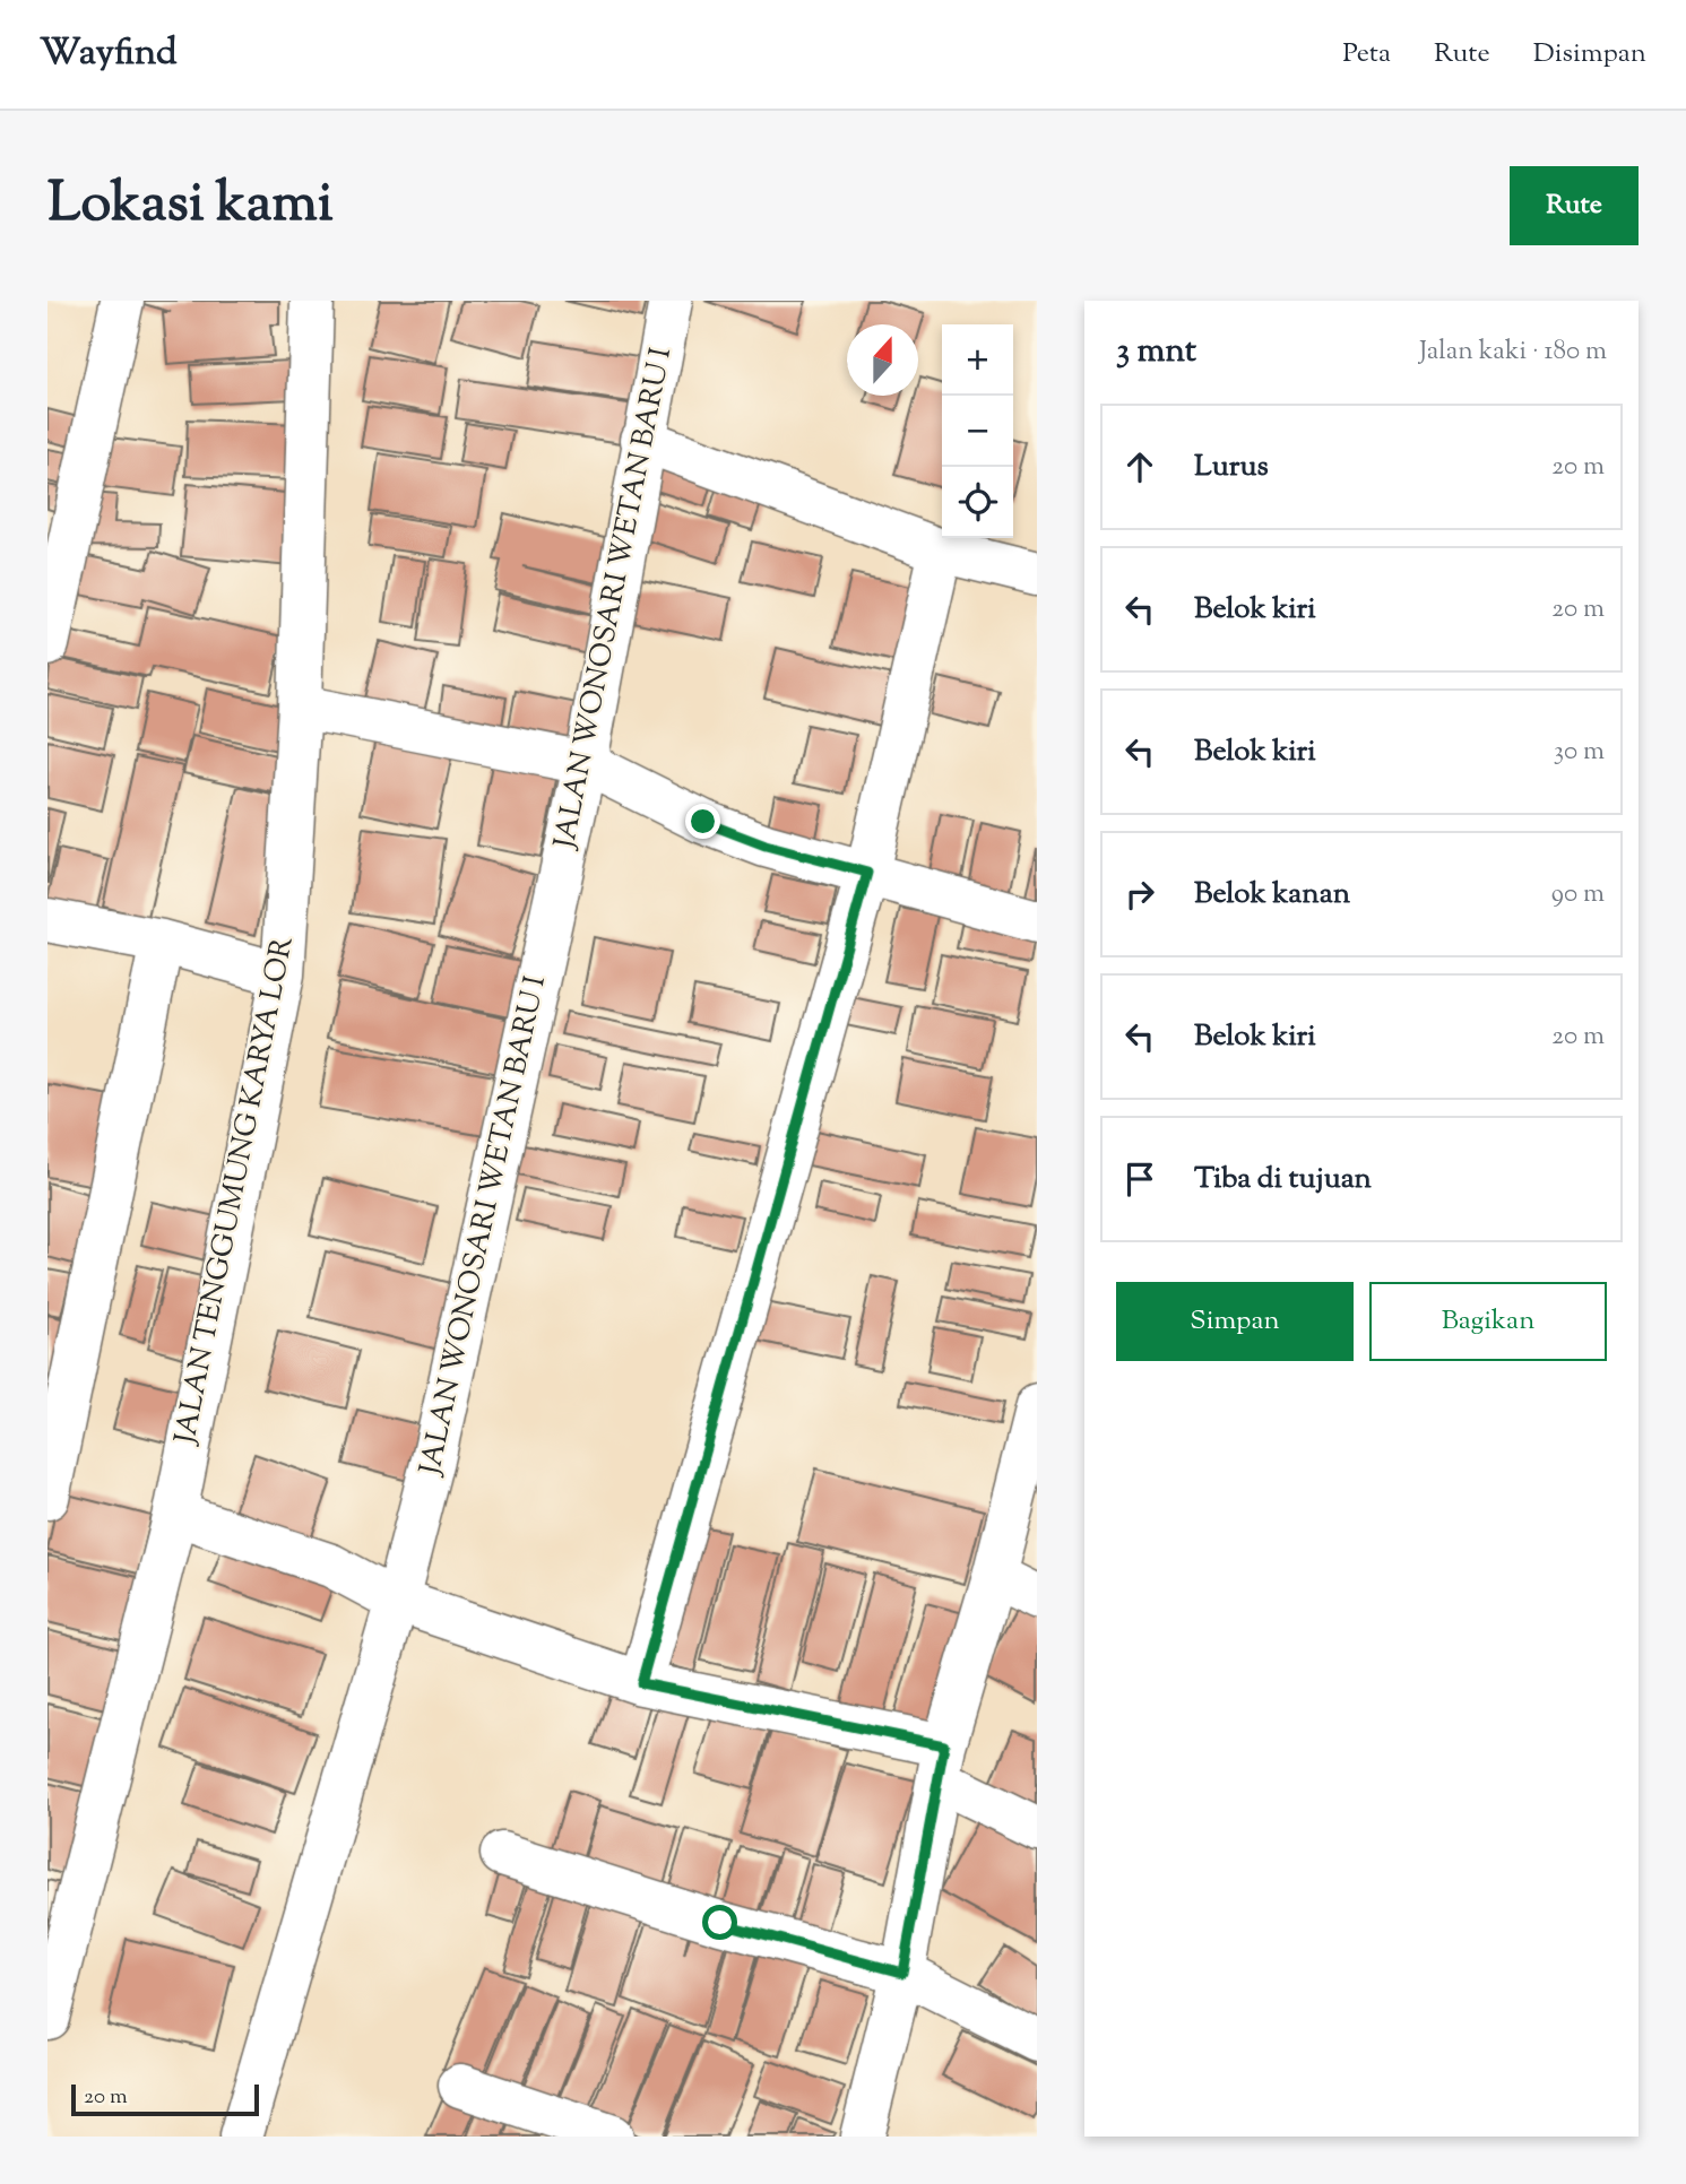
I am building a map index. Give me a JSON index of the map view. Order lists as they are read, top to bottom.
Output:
{
  "streets": {
    "street": ["JALAN WONOSARI WETAN BARU I", "JALAN TENGGUMUNG KARYA LOR"]
  },
  "scale_bar": "20 m",
  "north": "top",
  "page": {
    "header": "Wayfind",
    "nav": ["Peta", "Rute", "Disimpan"],
    "title": "Lokasi kami",
    "buttons": [
      "Rute",
      ["Simpan", "Bagikan"]
    ],
    "heading": ["3 mnt", "Jalan kaki · 180 m"],
    "map_buttons": ["+", "−"],
    "list": [
      ["Lurus", "20 m"],
      ["Belok kiri", "20 m"],
      ["Belok kiri", "30 m"],
      ["Belok kanan", "90 m"],
      ["Belok kiri", "20 m"],
      "Tiba di tujuan"
    ],
    "scale": "20 m"
  }
}
